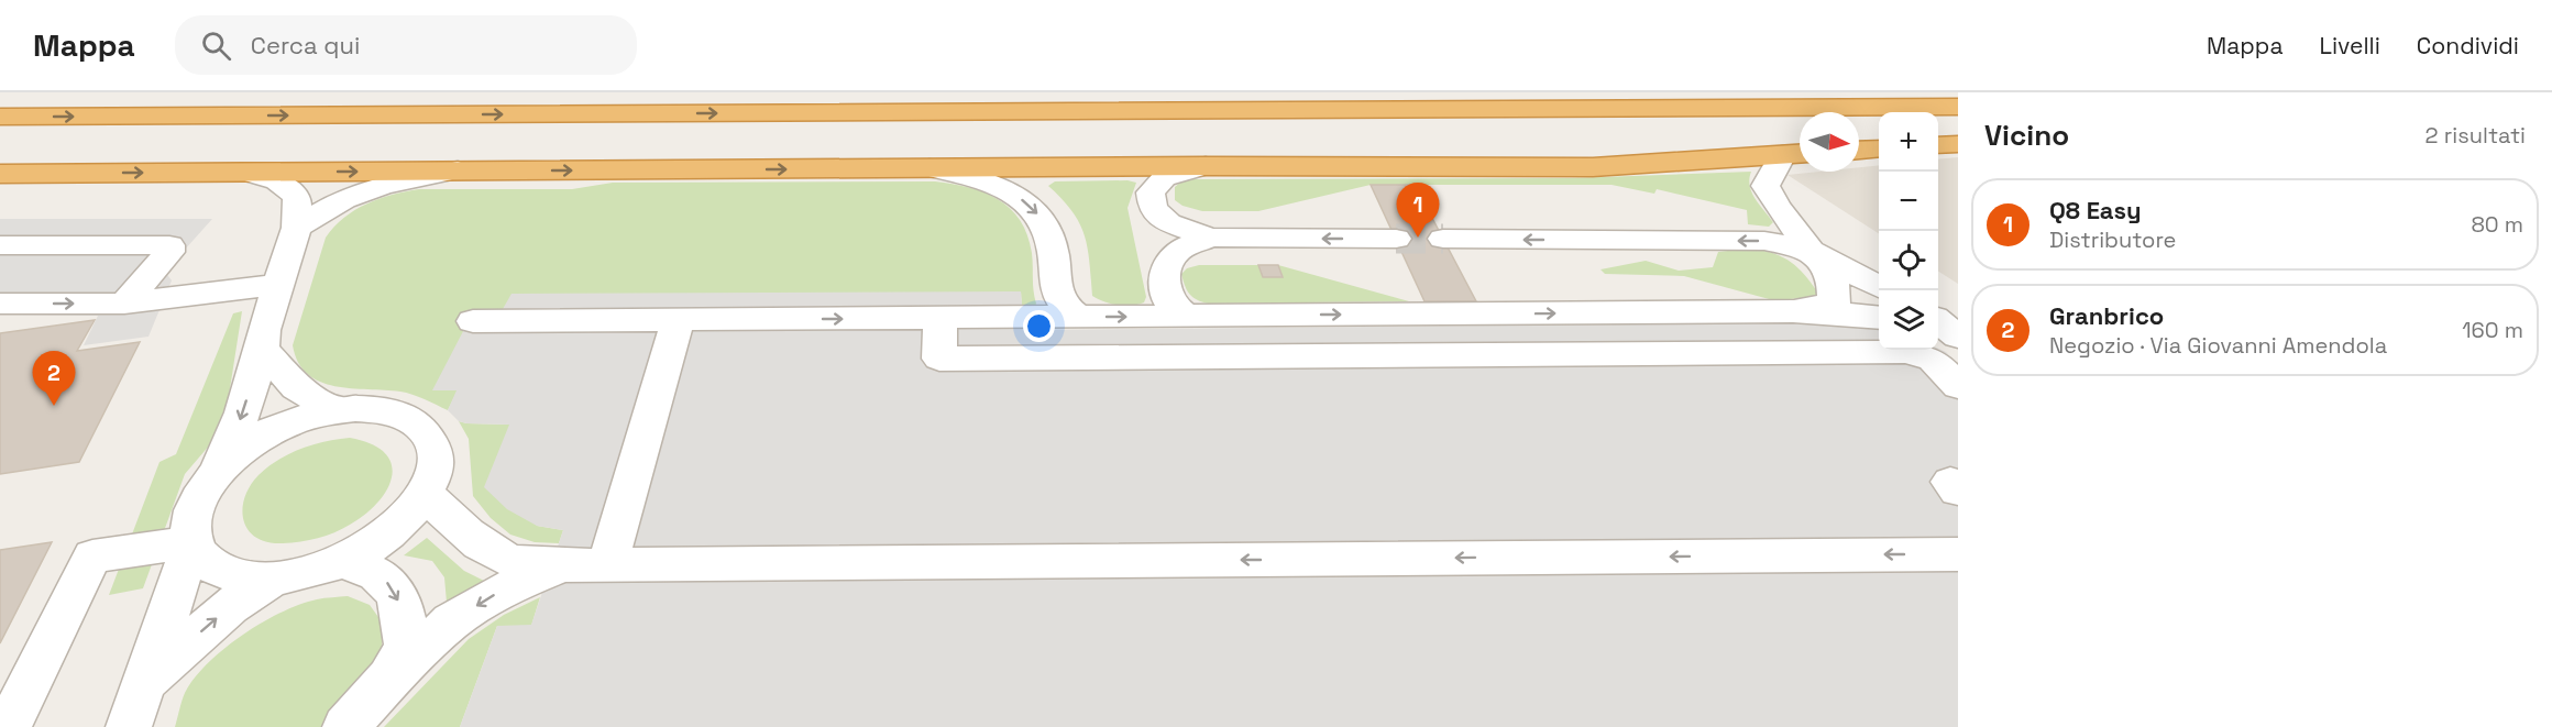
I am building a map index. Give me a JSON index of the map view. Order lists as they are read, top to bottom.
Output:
{
  "north": "right",
  "page": {
    "header": "Mappa",
    "search": "Cerca qui",
    "nav": ["Mappa", "Livelli", "Condividi"],
    "heading": ["Vicino", "2 risultati"],
    "map_buttons": ["+", "−"],
    "list": [
      {
        "mark": "1",
        "name": "Q8 Easy",
        "note": "Distributore",
        "value": "80 m"
      },
      {
        "mark": "2",
        "name": "Granbrico",
        "note": "Negozio · Via Giovanni Amendola",
        "value": "160 m"
      }
    ],
    "pins": ["1", "2"]
  }
}
